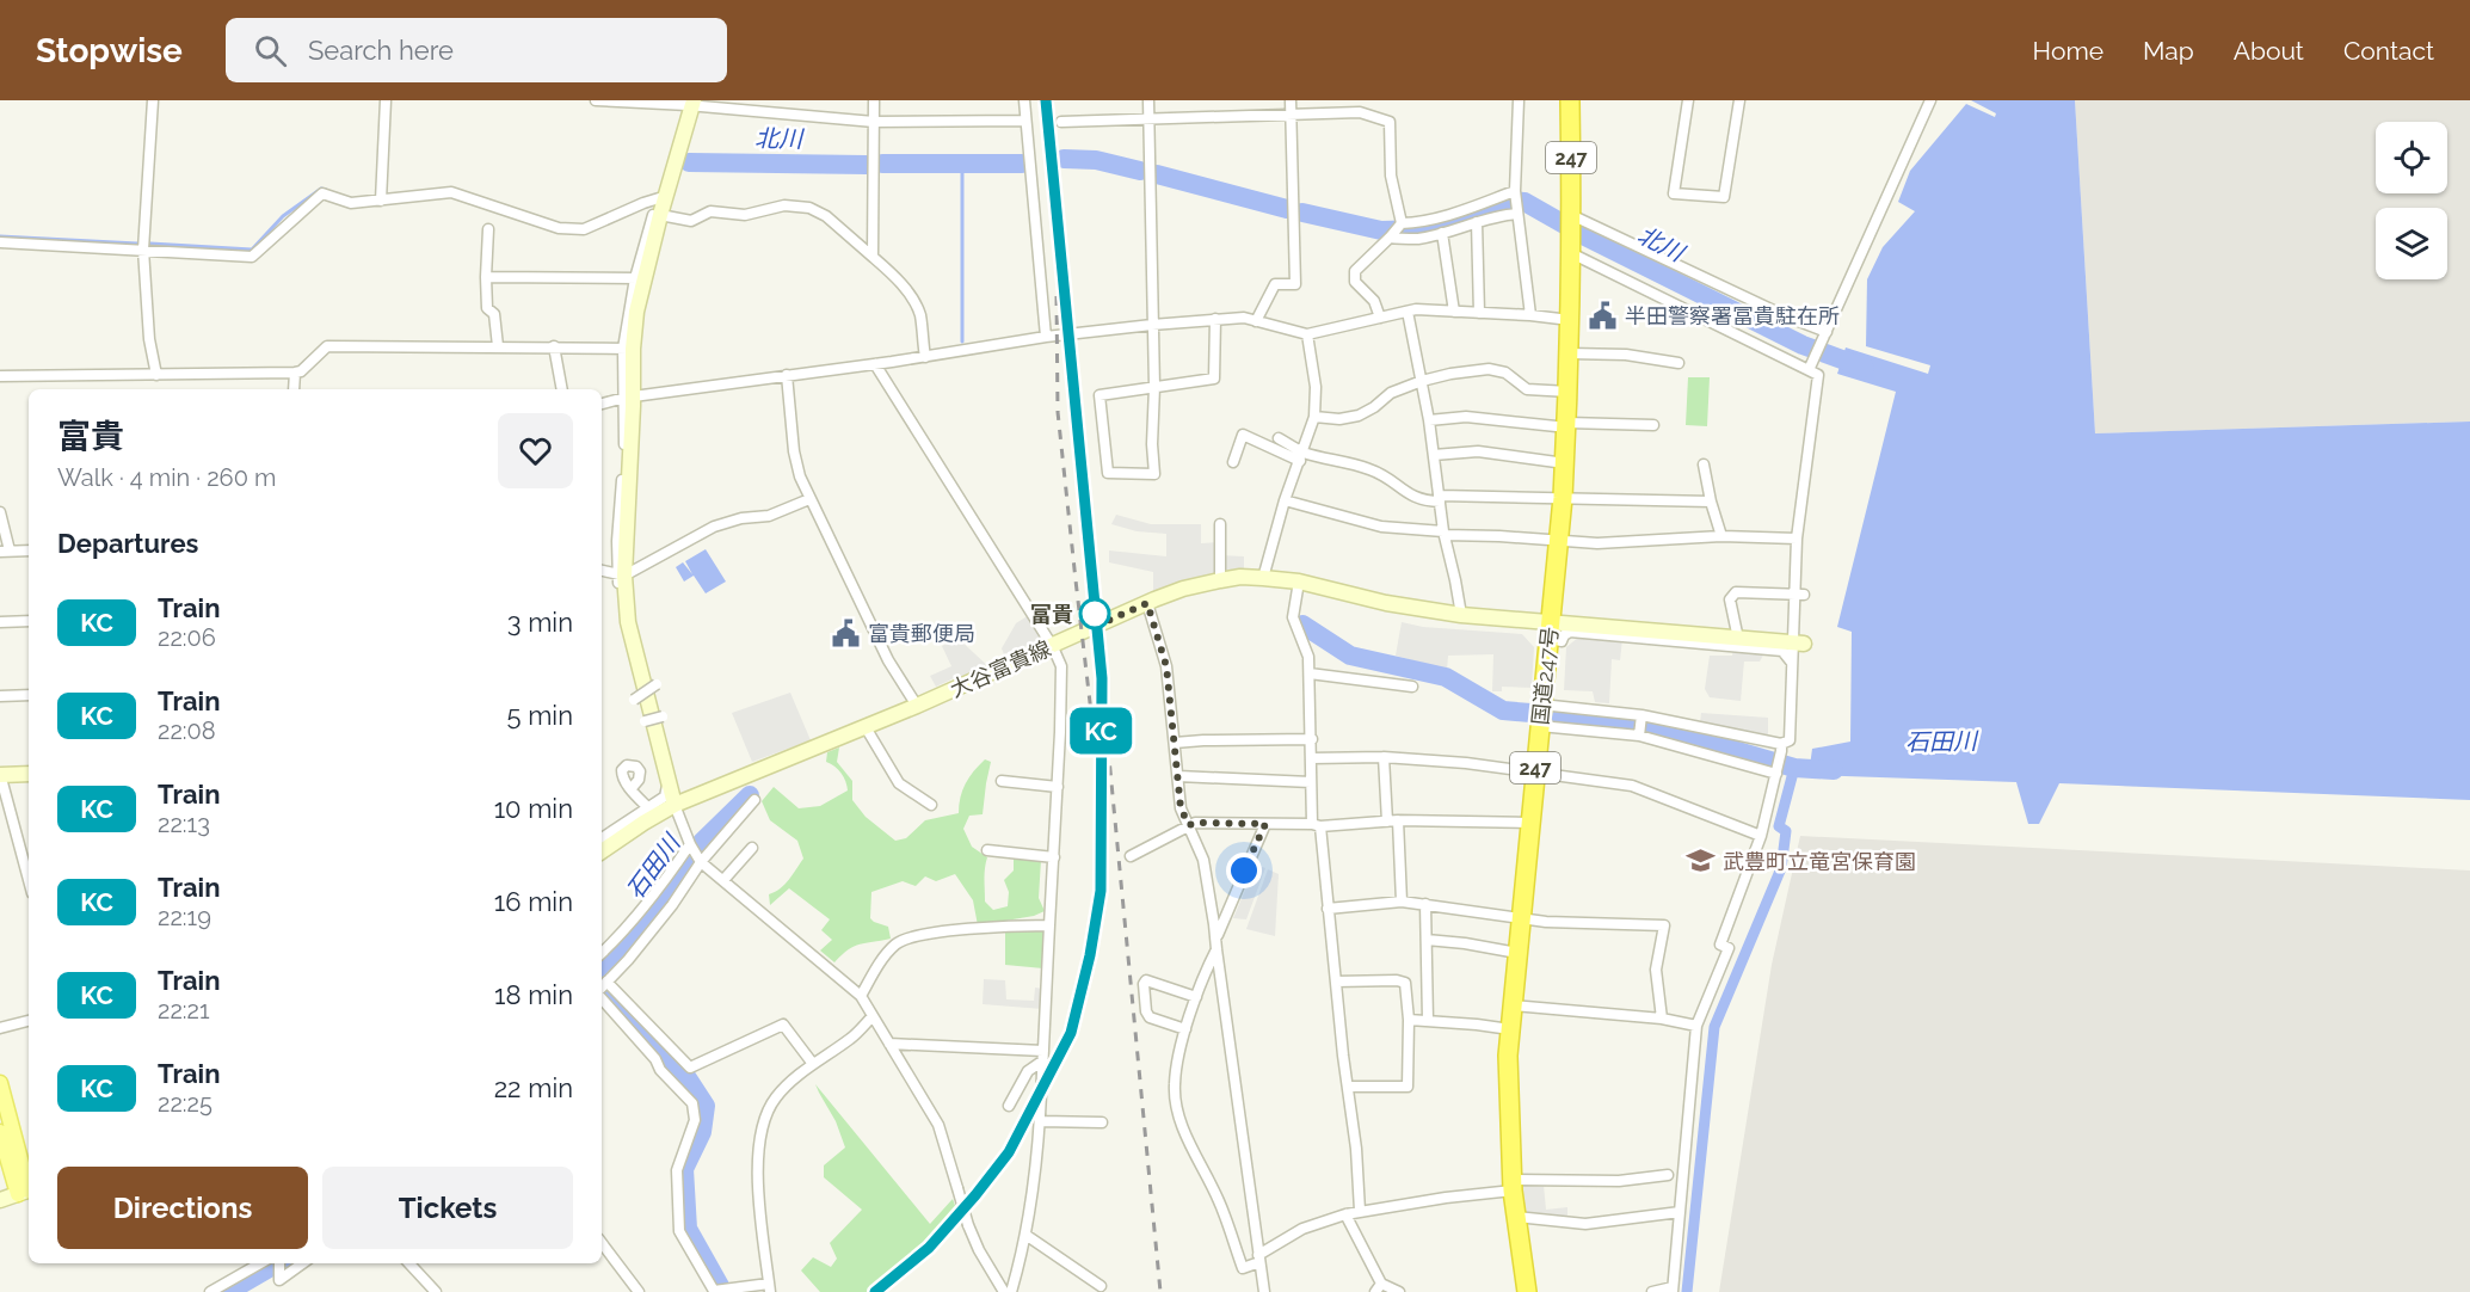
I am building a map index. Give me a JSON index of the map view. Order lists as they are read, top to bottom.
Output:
{
  "streets": {
    "highway": ["247", "国道247号"],
    "main road": ["大谷富貴線"]
  },
  "crossings": [
    ["大谷富貴線", "国道247号"]
  ],
  "water": ["北川", "石田川"],
  "places": {
    "public building": ["半田警察署冨貴駐在所", "富貴郵便局"],
    "other": ["富貴"],
    "school or university": ["武豊町立竜宮保育園"]
  },
  "page": {
    "header": "Stopwise",
    "search": "Search here",
    "nav": [
      "Home",
      "Map",
      "About",
      "Contact"
    ],
    "on_map": "KC",
    "heading": [
      ["富貴", "Walk · 4 min · 260 m"],
      "Departures"
    ],
    "list": [
      {
        "mark": "KC",
        "name": "Train",
        "note": "22:06",
        "value": "3 min"
      },
      {
        "mark": "KC",
        "name": "Train",
        "note": "22:08",
        "value": "5 min"
      },
      {
        "mark": "KC",
        "name": "Train",
        "note": "22:13",
        "value": "10 min"
      },
      {
        "mark": "KC",
        "name": "Train",
        "note": "22:19",
        "value": "16 min"
      },
      {
        "mark": "KC",
        "name": "Train",
        "note": "22:21",
        "value": "18 min"
      },
      {
        "mark": "KC",
        "name": "Train",
        "note": "22:25",
        "value": "22 min"
      }
    ],
    "buttons": ["Directions", "Tickets"]
  }
}
